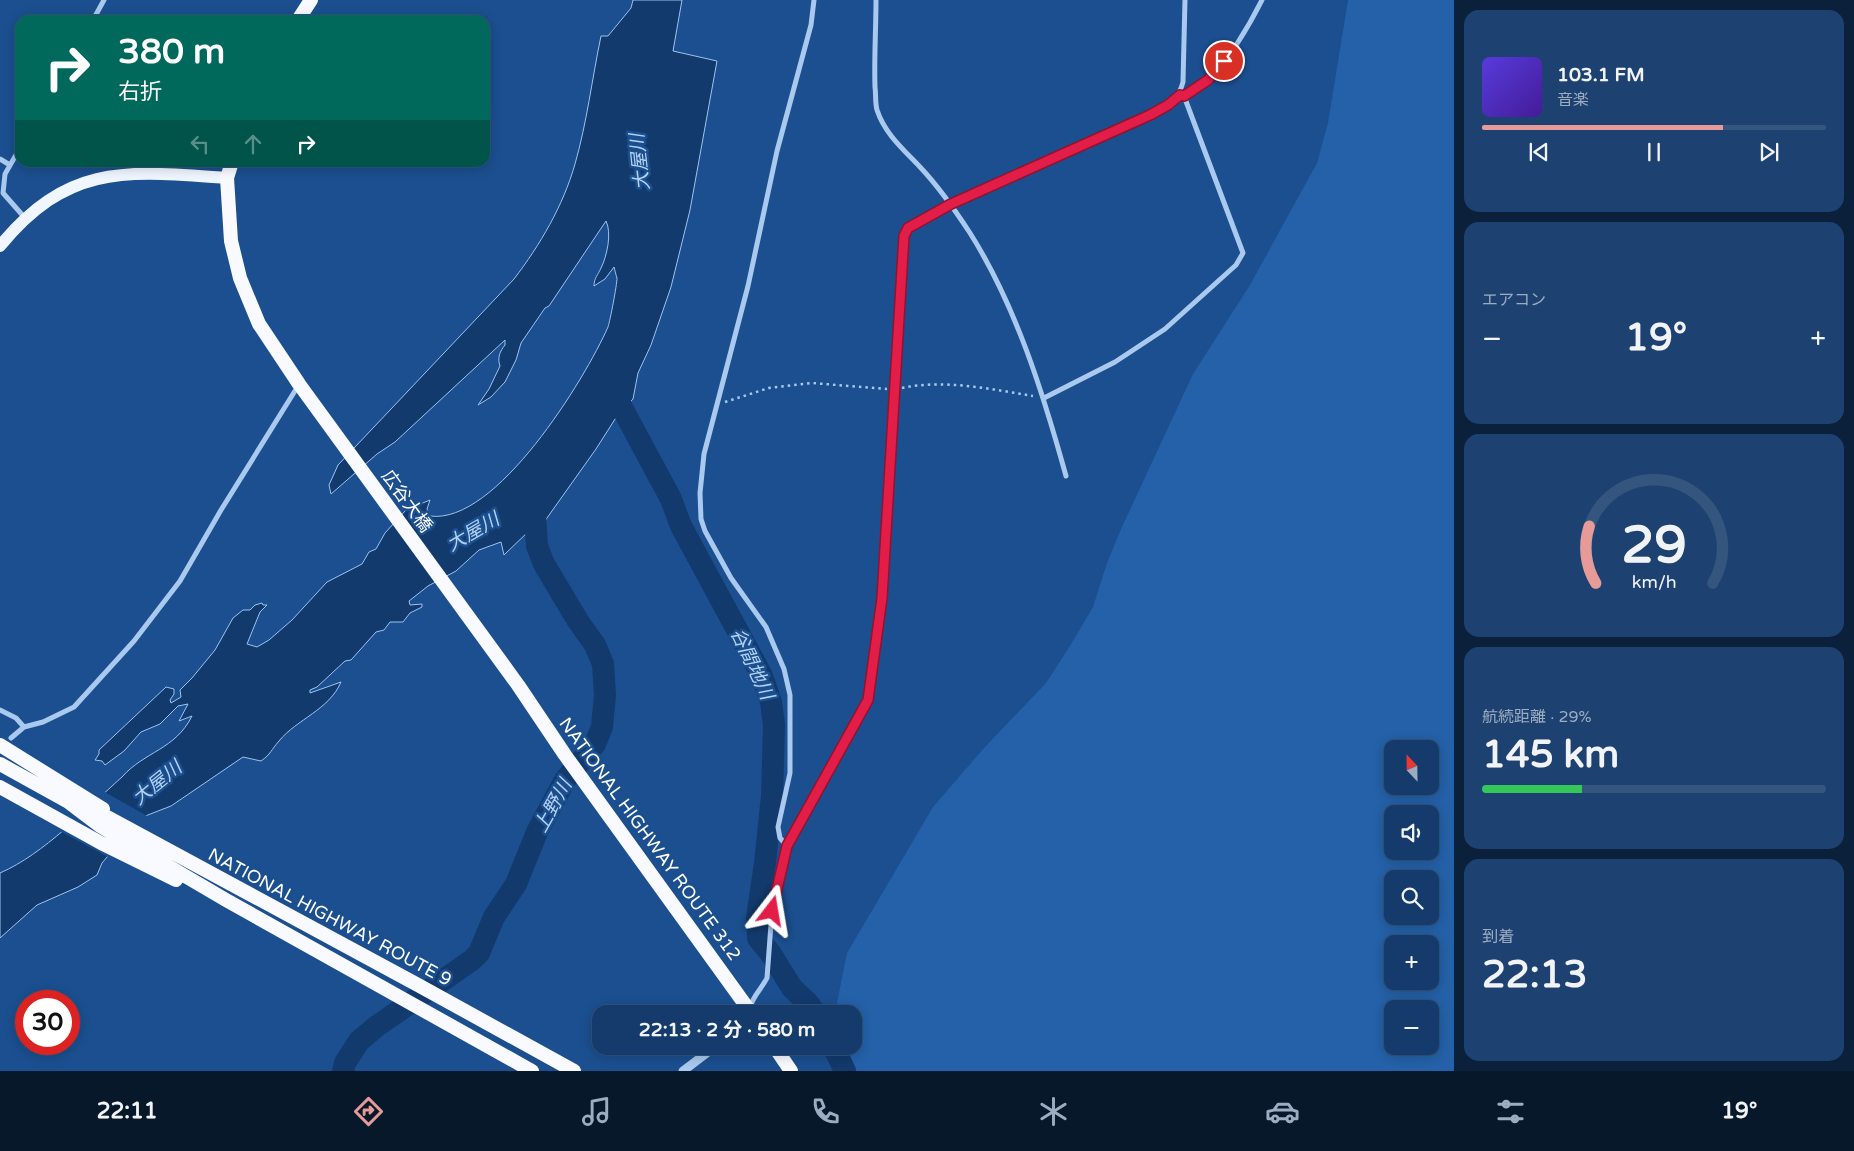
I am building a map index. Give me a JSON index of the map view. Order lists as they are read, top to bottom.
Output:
{
  "streets": {
    "highway": ["広谷大橋", "NATIONAL HIGHWAY ROUTE 312", "NATIONAL HIGHWAY ROUTE 9"]
  },
  "crossings": [
    ["広谷大橋", "NATIONAL HIGHWAY ROUTE 312"]
  ],
  "water": ["大屋川", "谷間地川", "上野川"],
  "north": "top",
  "page": {
    "turn": ["380 m", "右折"],
    "song": ["103.1 FM", "音楽"],
    "tile": [
      "エアコン",
      ["航続距離 · 29%", "145 km"],
      ["到着", "22:13"]
    ],
    "heat": ["−", "19°", "+"],
    "map_buttons": ["+", "−"],
    "limit": "30",
    "trip": "22:13 · 2 分 · 580 m",
    "tabs": ["22:11", "19°"],
    "gauge": ["29", "km/h"]
  }
}
